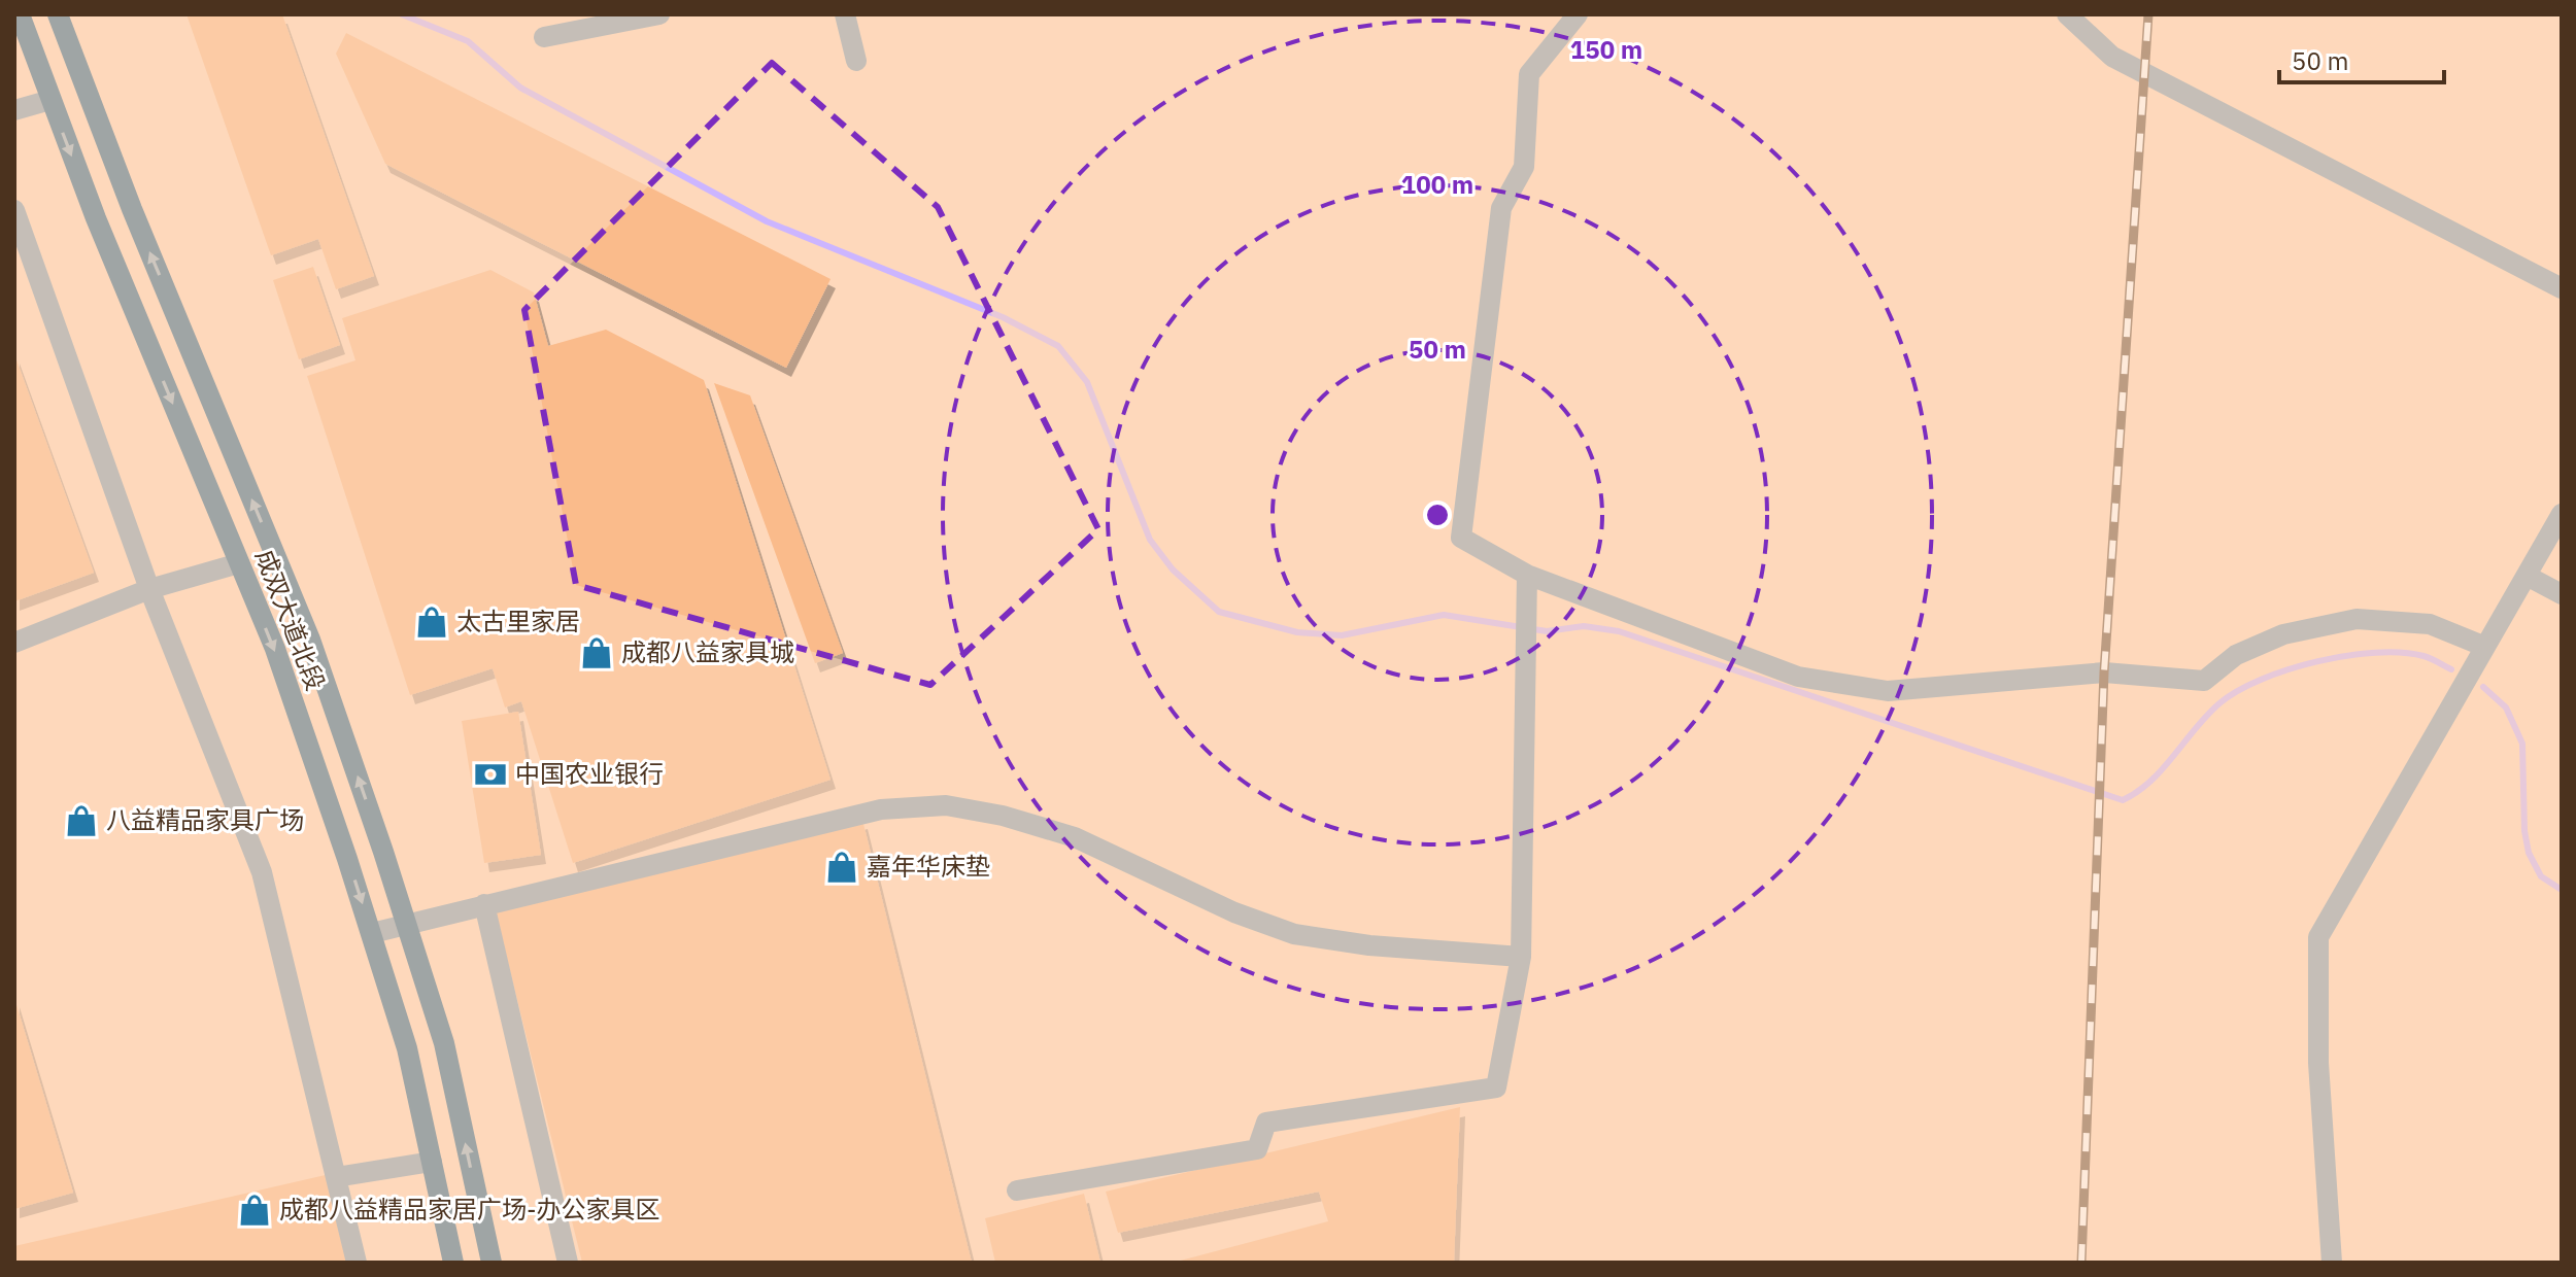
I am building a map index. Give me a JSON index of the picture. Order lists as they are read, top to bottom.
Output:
{
  "streets": {
    "main road": ["成双大道北段"]
  },
  "places": {
    "shop": [
      "太古里家居",
      "成都八益家具城",
      "八益精品家具广场",
      "嘉年华床垫",
      "成都八益精品家居广场-办公家具区"
    ],
    "bank": ["中国农业银行"]
  },
  "scale_bar": "50 m",
  "rings": ["150 m", "100 m", "50 m"]
}
